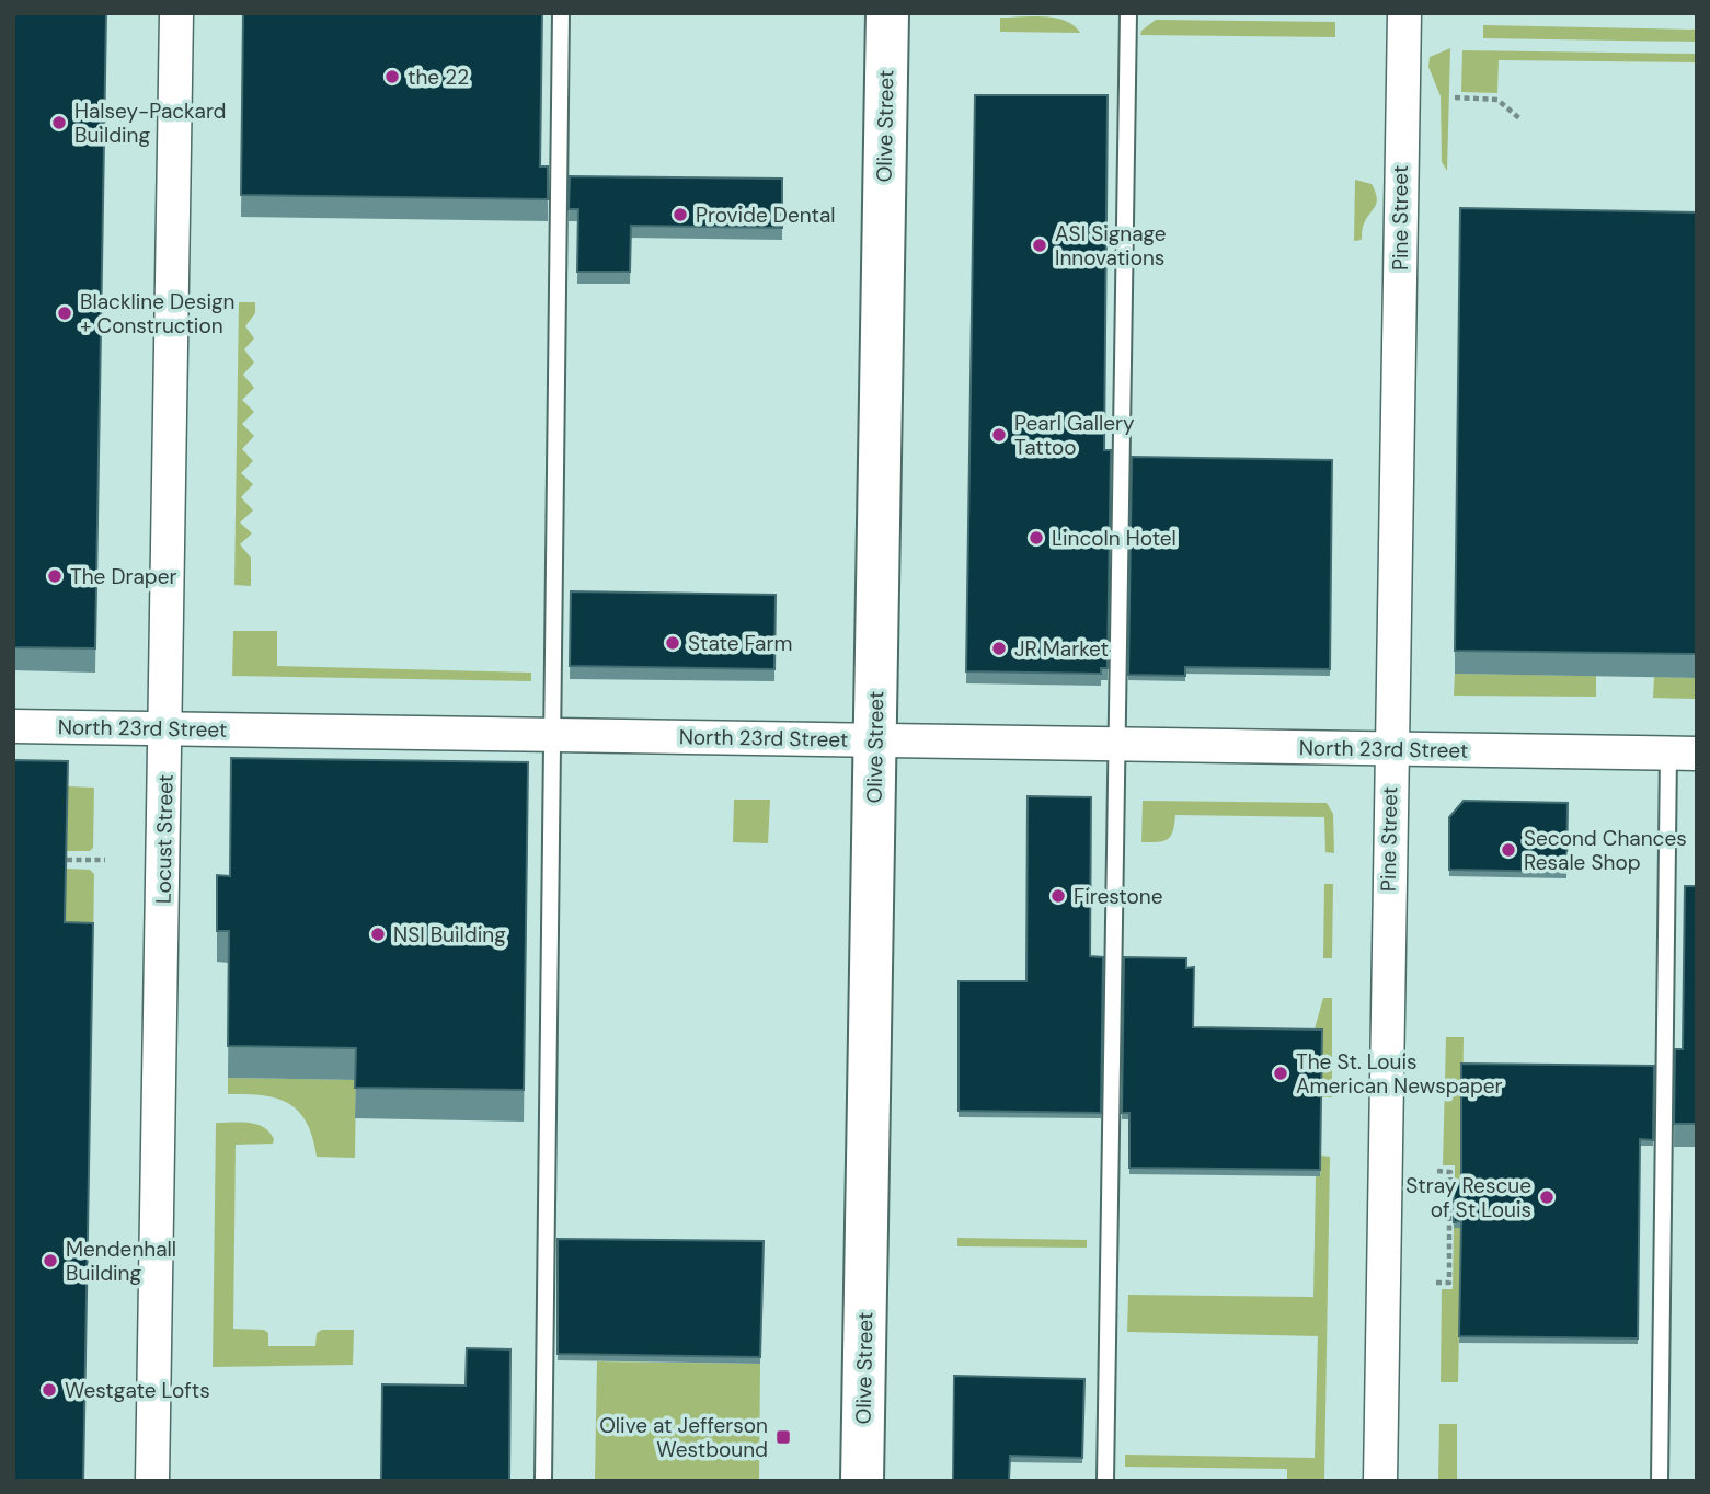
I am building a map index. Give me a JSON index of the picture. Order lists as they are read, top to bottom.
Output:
{
  "streets": {
    "main road": ["Olive Street"],
    "street": ["Pine Street", "North 23rd Street", "Locust Street"]
  },
  "crossings": [
    ["Olive Street", "North 23rd Street"],
    ["Pine Street", "North 23rd Street"],
    ["North 23rd Street", "Locust Street"]
  ],
  "places": {
    "other": [
      "the 22",
      "Halsey-Packard Building",
      "Provide Dental",
      "ASI Signage Innovations",
      "Blackline Design + Construction",
      "Pearl Gallery Tattoo",
      "Lincoln Hotel",
      "The Draper",
      "State Farm",
      "JR Market",
      "Second Chances Resale Shop",
      "Firestone",
      "NSI Building",
      "The St. Louis American Newspaper",
      "Stray Rescue of St Louis",
      "Mendenhall Building",
      "Westgate Lofts"
    ],
    "transit": ["Olive at Jefferson Westbound"]
  }
}
